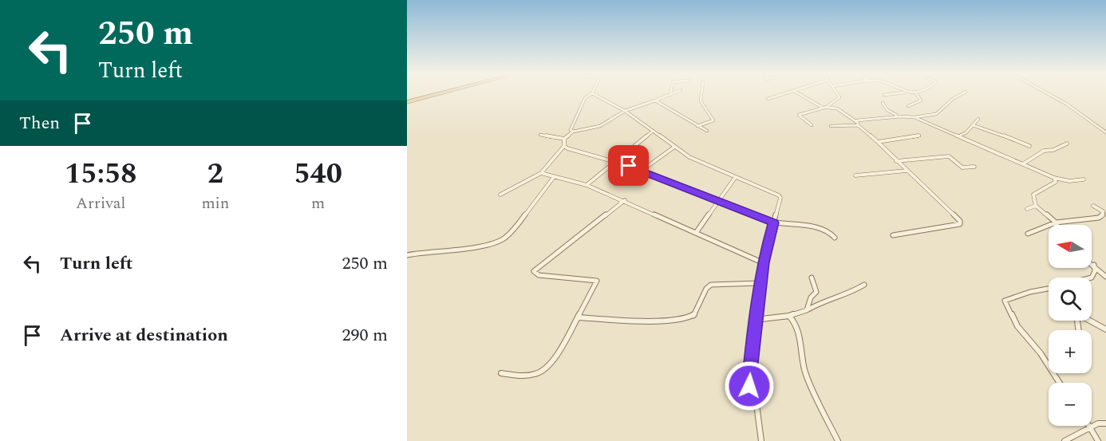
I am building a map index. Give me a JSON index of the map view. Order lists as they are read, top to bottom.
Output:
{
  "north": "left",
  "page": {
    "turn": ["250 m", "Turn left"],
    "then": "Then",
    "eta": [
      "15:58",
      "Arrival",
      "2",
      "min",
      "540",
      "m"
    ],
    "map_buttons": ["+", "−"],
    "list": [
      {
        "name": "Turn left",
        "value": "250 m"
      },
      {
        "name": "Arrive at destination",
        "value": "290 m"
      }
    ]
  }
}
